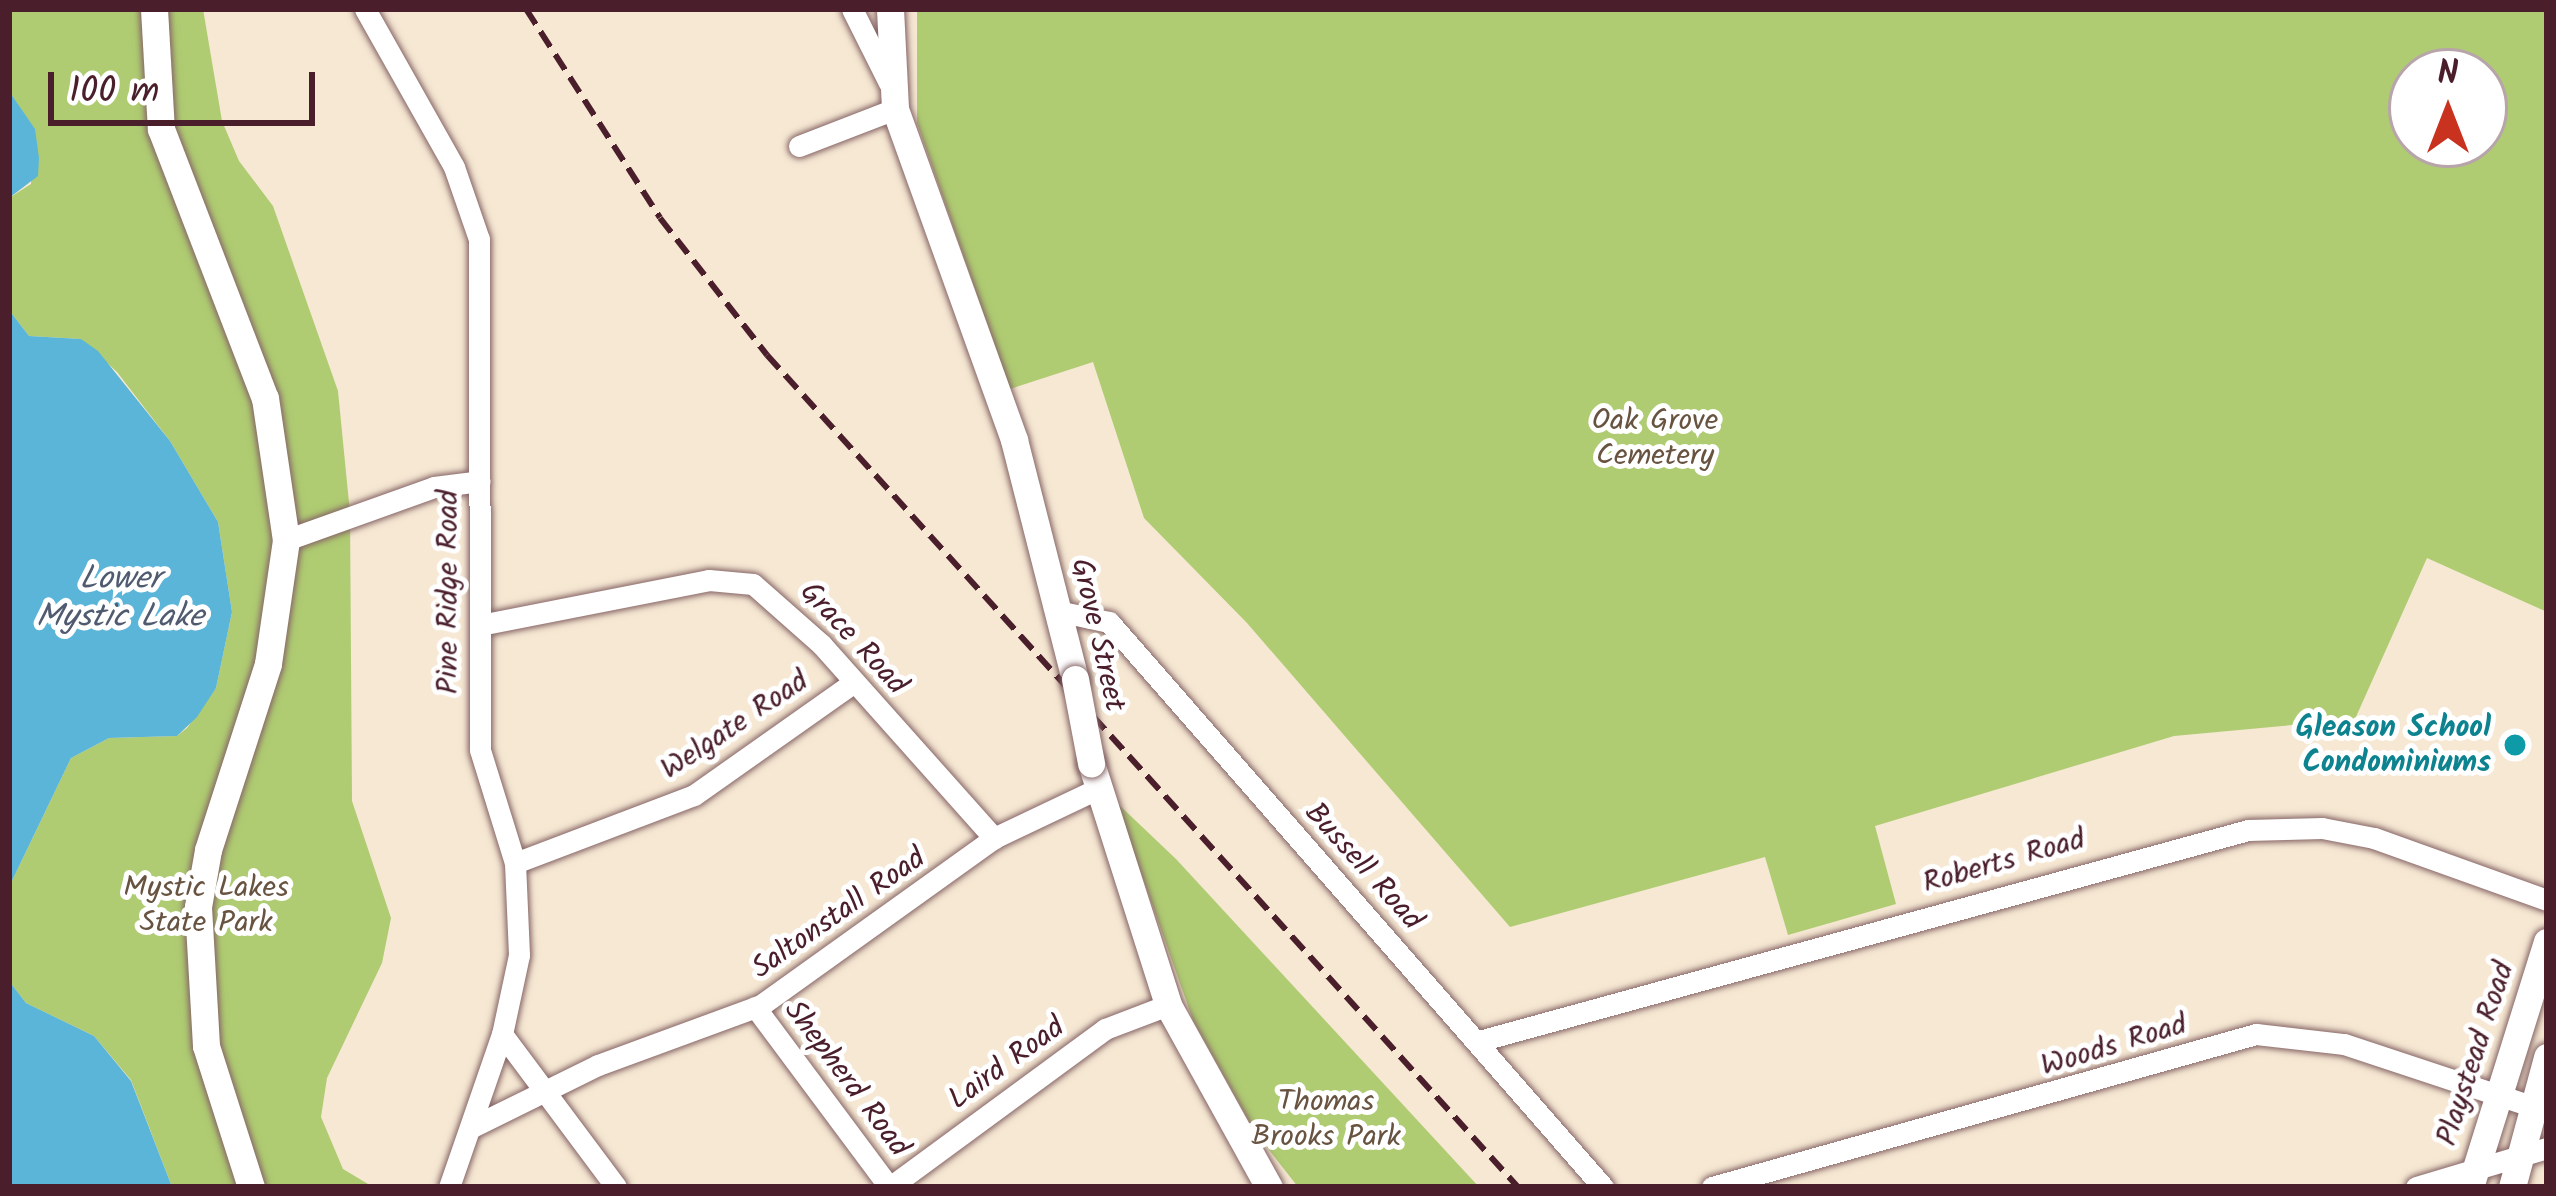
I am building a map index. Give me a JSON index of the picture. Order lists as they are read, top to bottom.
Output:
{
  "streets": {
    "main road": ["Grove Street", "Playstead Road"],
    "street": [
      "Pine Ridge Road",
      "Grace Road",
      "Welgate Road",
      "Roberts Road",
      "Bussell Road",
      "Saltonstall Road",
      "Woods Road",
      "Laird Road",
      "Shepherd Road"
    ]
  },
  "crossings": [
    ["Pine Ridge Road", "Grace Road"],
    ["Pine Ridge Road", "Welgate Road"],
    ["Pine Ridge Road", "Saltonstall Road"],
    ["Grove Street", "Bussell Road"],
    ["Grove Street", "Saltonstall Road"],
    ["Grove Street", "Laird Road"],
    ["Grace Road", "Welgate Road"],
    ["Grace Road", "Saltonstall Road"],
    ["Roberts Road", "Bussell Road"],
    ["Saltonstall Road", "Shepherd Road"],
    ["Woods Road", "Playstead Road"],
    ["Laird Road", "Shepherd Road"]
  ],
  "water": ["Lower Mystic Lake"],
  "parks": ["Oak Grove Cemetery", "Mystic Lakes State Park", "Thomas Brooks Park"],
  "places": ["Gleason School Condominiums"],
  "scale_bar": "100 m",
  "north": "top"
}
